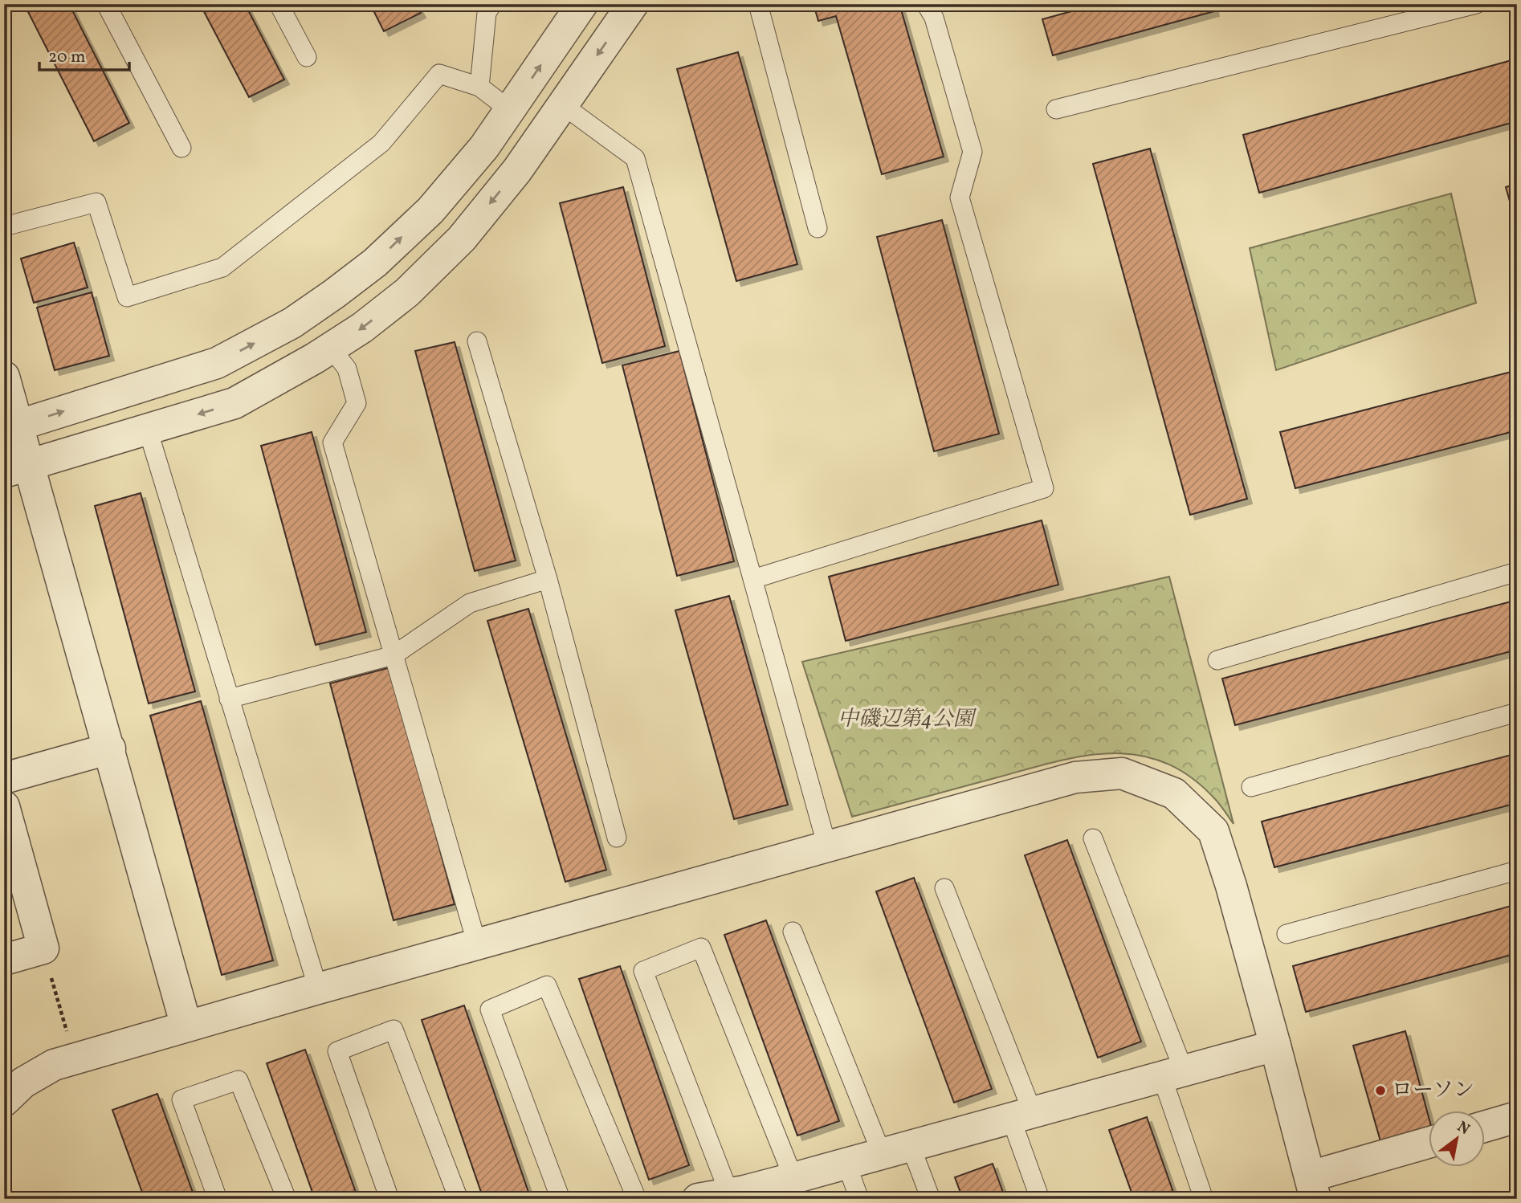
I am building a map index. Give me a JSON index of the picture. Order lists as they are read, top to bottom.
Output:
{
  "parks": ["中磯辺第4公園"],
  "places": ["ローソン"],
  "scale_bar": "20 m",
  "north": "top right"
}
